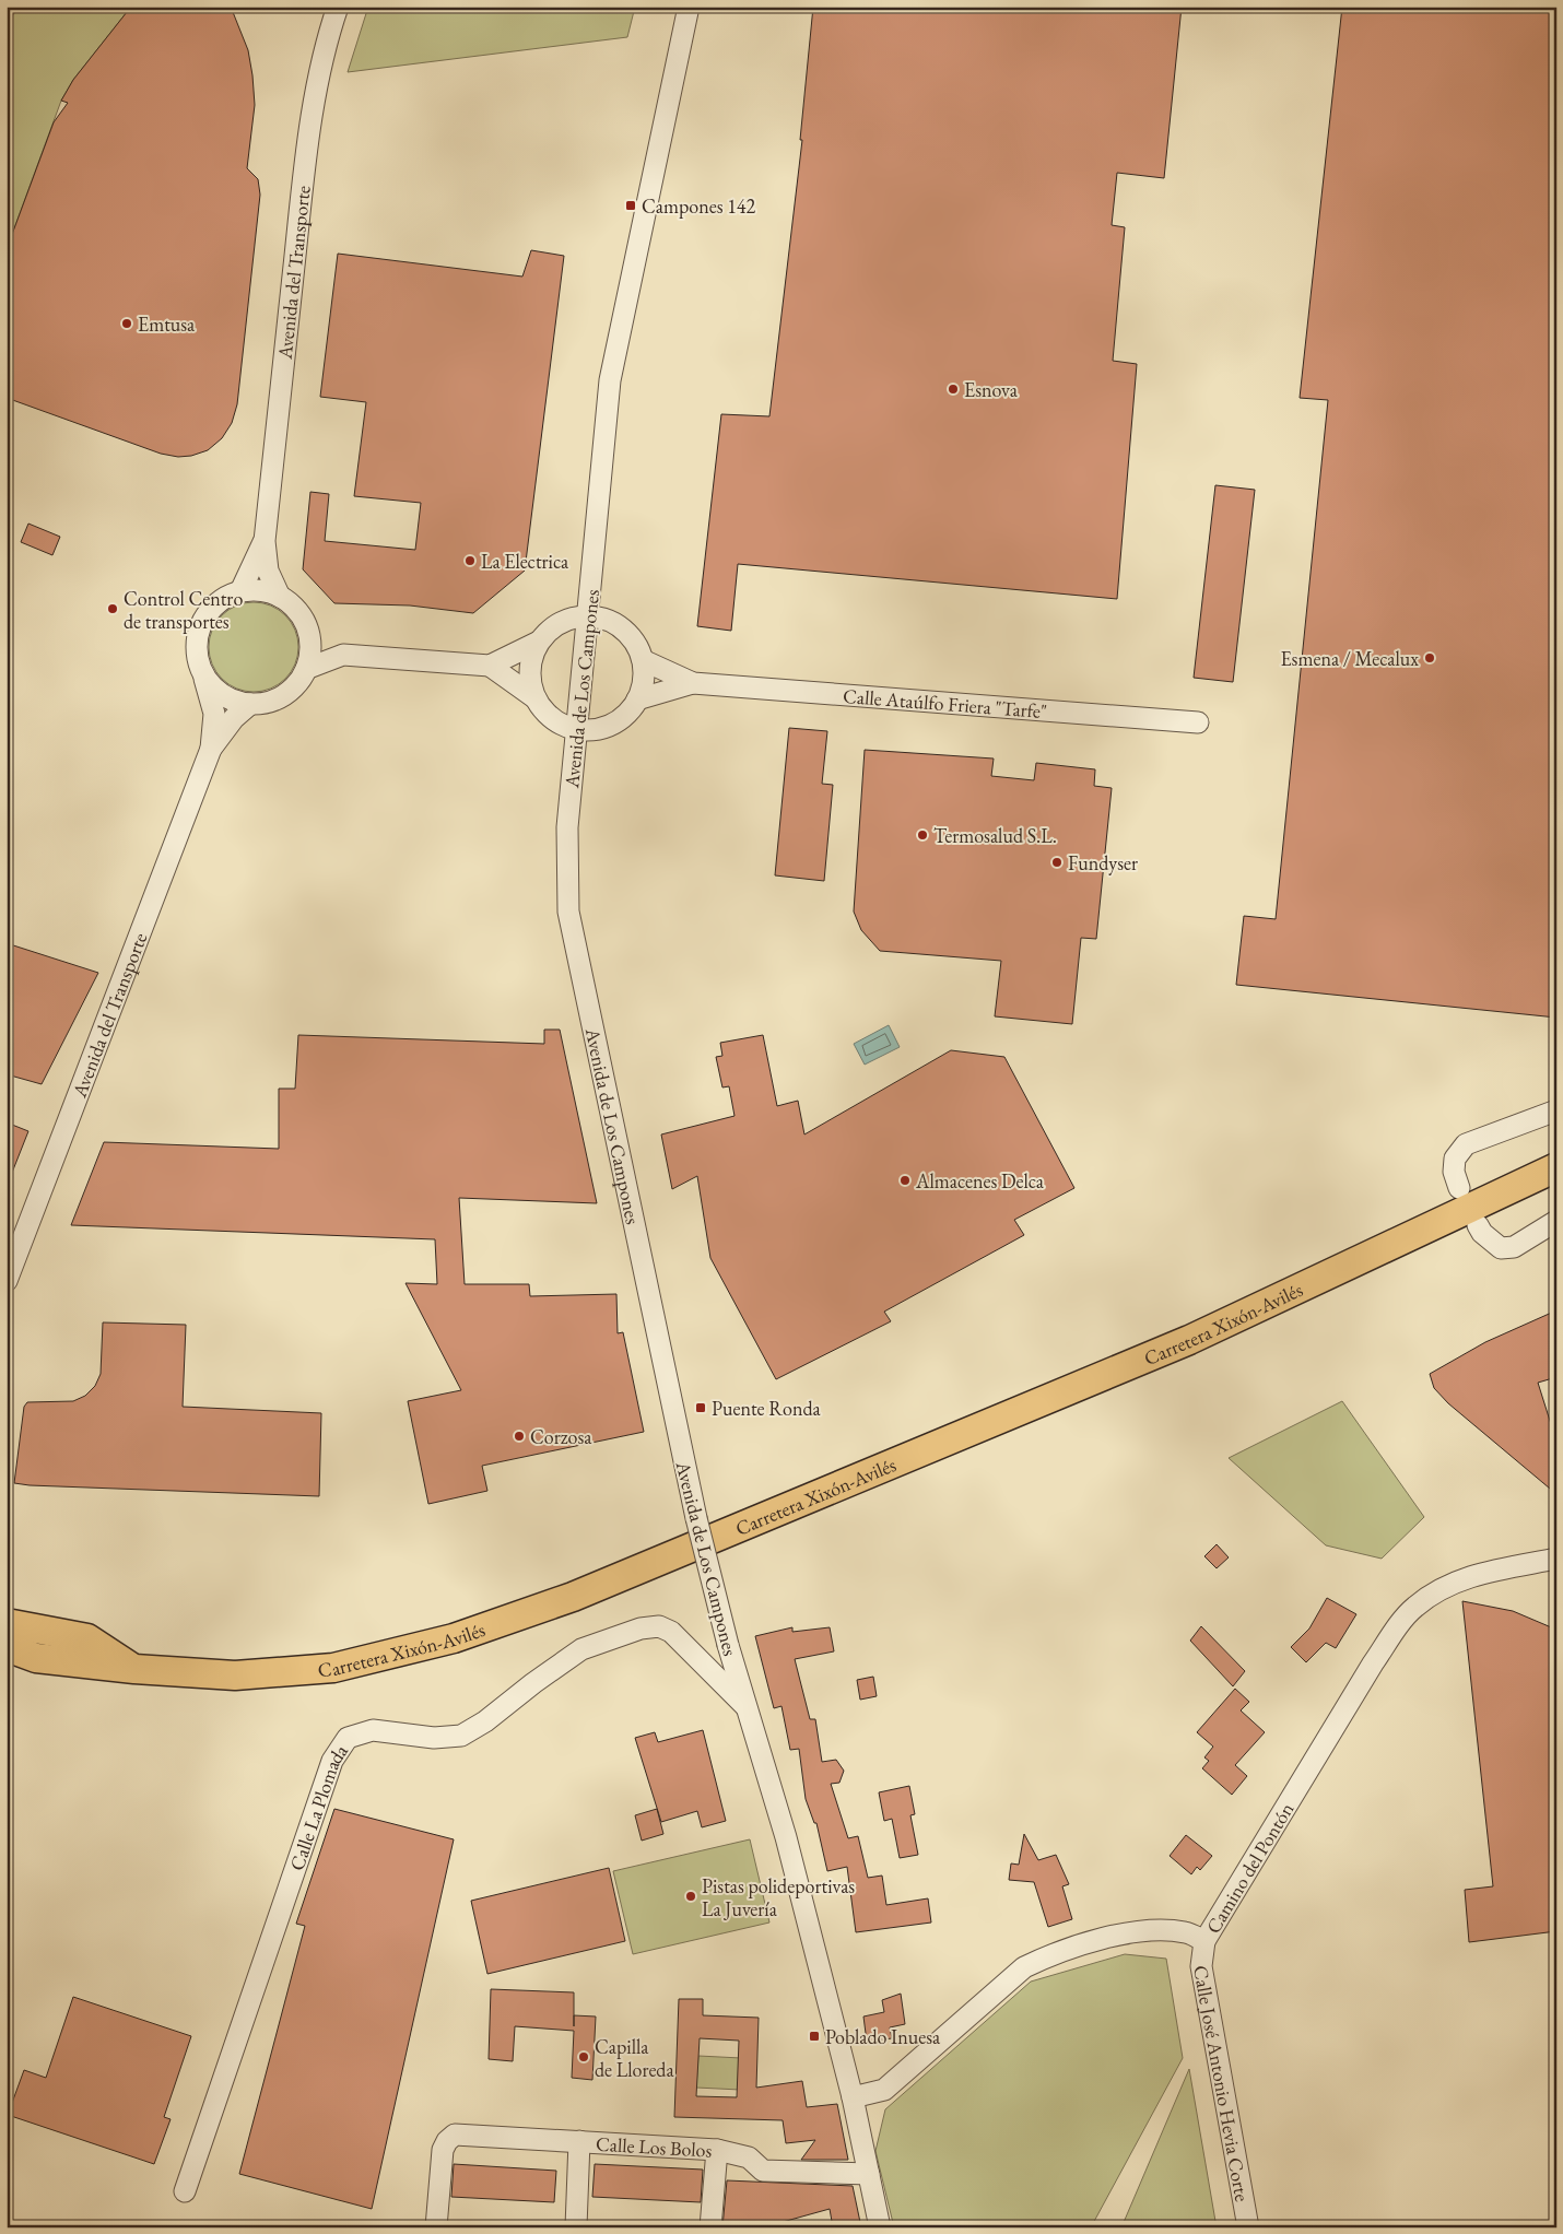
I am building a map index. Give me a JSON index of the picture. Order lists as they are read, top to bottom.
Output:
{
  "streets": {
    "highway": ["Carretera Xixón-Avilés"],
    "street": [
      "Avenida del Transporte",
      "Avenida de Los Campones",
      "Calle Ataúlfo Friera \"Tarfe\"",
      "Calle La Plomada",
      "Camino del Pontón",
      "Calle José Antonio Hevia Corte",
      "Calle Los Bolos"
    ]
  },
  "crossings": [
    ["Avenida de Los Campones", "Calle La Plomada"],
    ["Avenida de Los Campones", "Camino del Pontón"],
    ["Avenida de Los Campones", "Calle Los Bolos"],
    ["Camino del Pontón", "Calle José Antonio Hevia Corte"]
  ],
  "places": {
    "transit": ["Campones 142", "Puente Ronda", "Poblado Inuesa"],
    "other": [
      "Emtusa",
      "Esnova",
      "La Electrica",
      "Control Centro de transportes",
      "Esmena / Mecalux",
      "Termosalud S.L.",
      "Fundyser",
      "Almacenes Delca",
      "Corzosa",
      "Pistas polideportivas La Juvería",
      "Capilla de Lloreda"
    ]
  }
}
